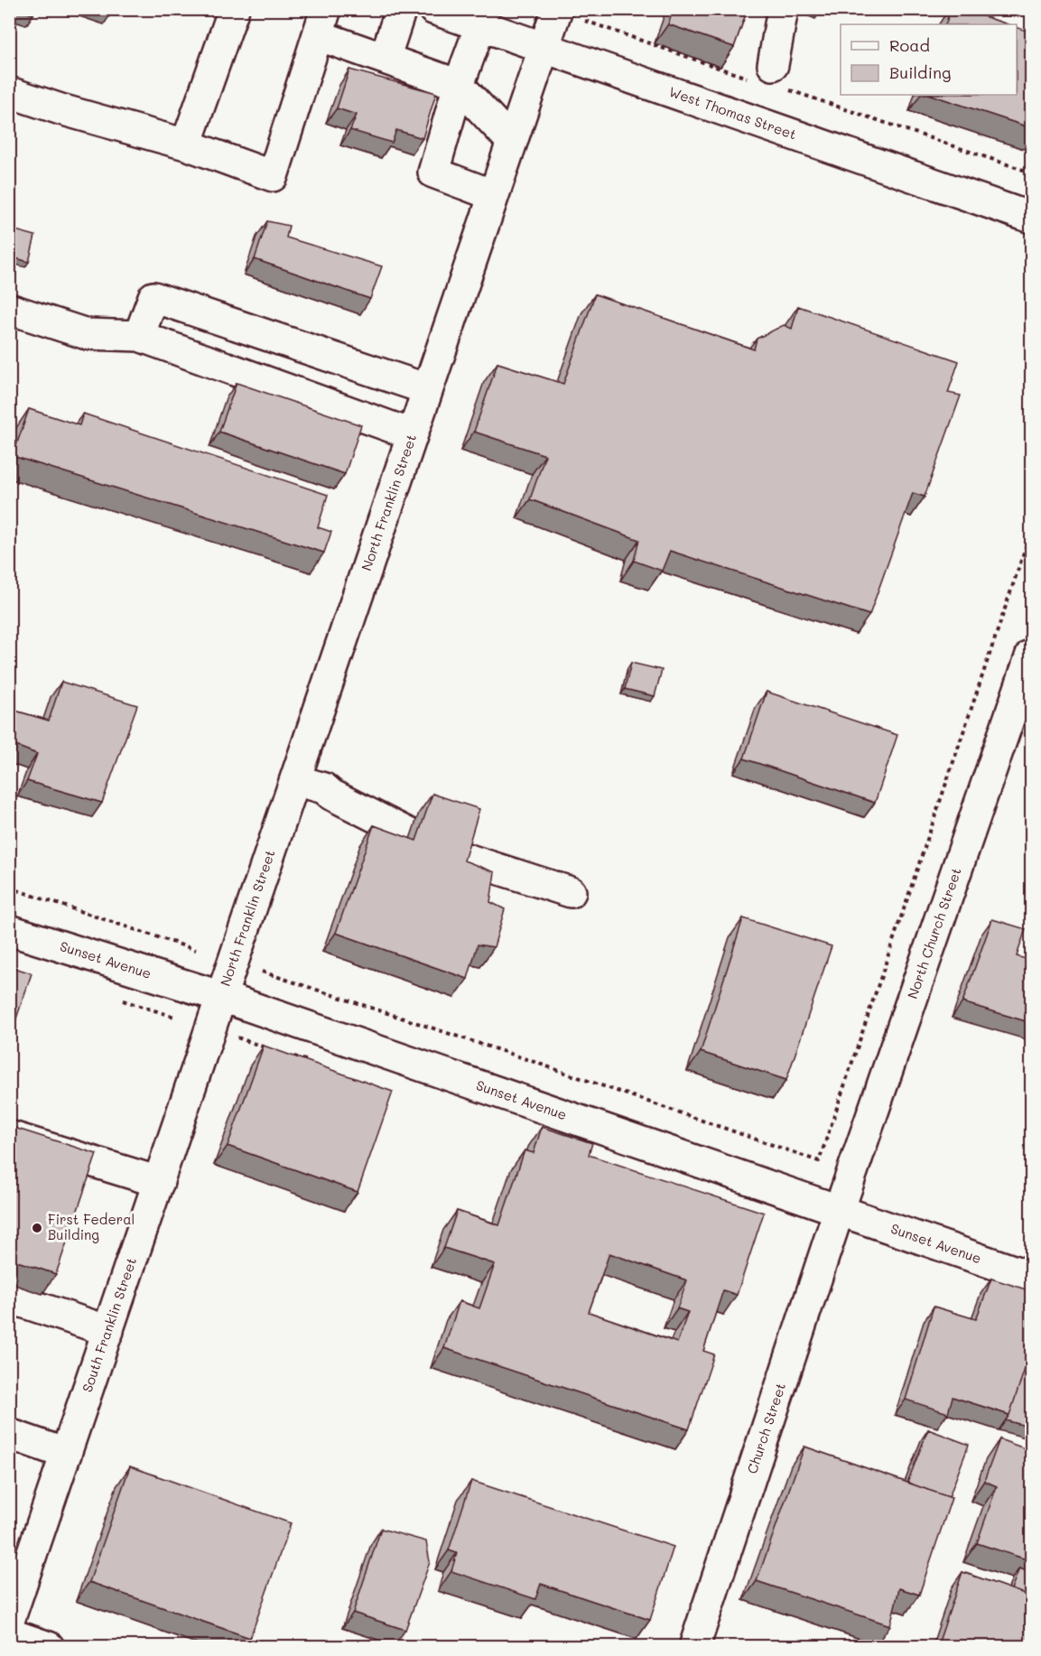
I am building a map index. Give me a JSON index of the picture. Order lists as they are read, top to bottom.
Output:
{
  "streets": {
    "main road": [
      "West Thomas Street",
      "North Franklin Street",
      "North Church Street",
      "Sunset Avenue",
      "South Franklin Street",
      "Church Street"
    ]
  },
  "crossings": [
    ["West Thomas Street", "North Franklin Street"],
    ["North Franklin Street", "Sunset Avenue"],
    ["North Franklin Street", "South Franklin Street"],
    ["North Church Street", "Sunset Avenue"],
    ["North Church Street", "Church Street"],
    ["Sunset Avenue", "South Franklin Street"],
    ["Sunset Avenue", "Church Street"]
  ],
  "places": ["First Federal Building"],
  "legend": ["Road", "Building"]
}
